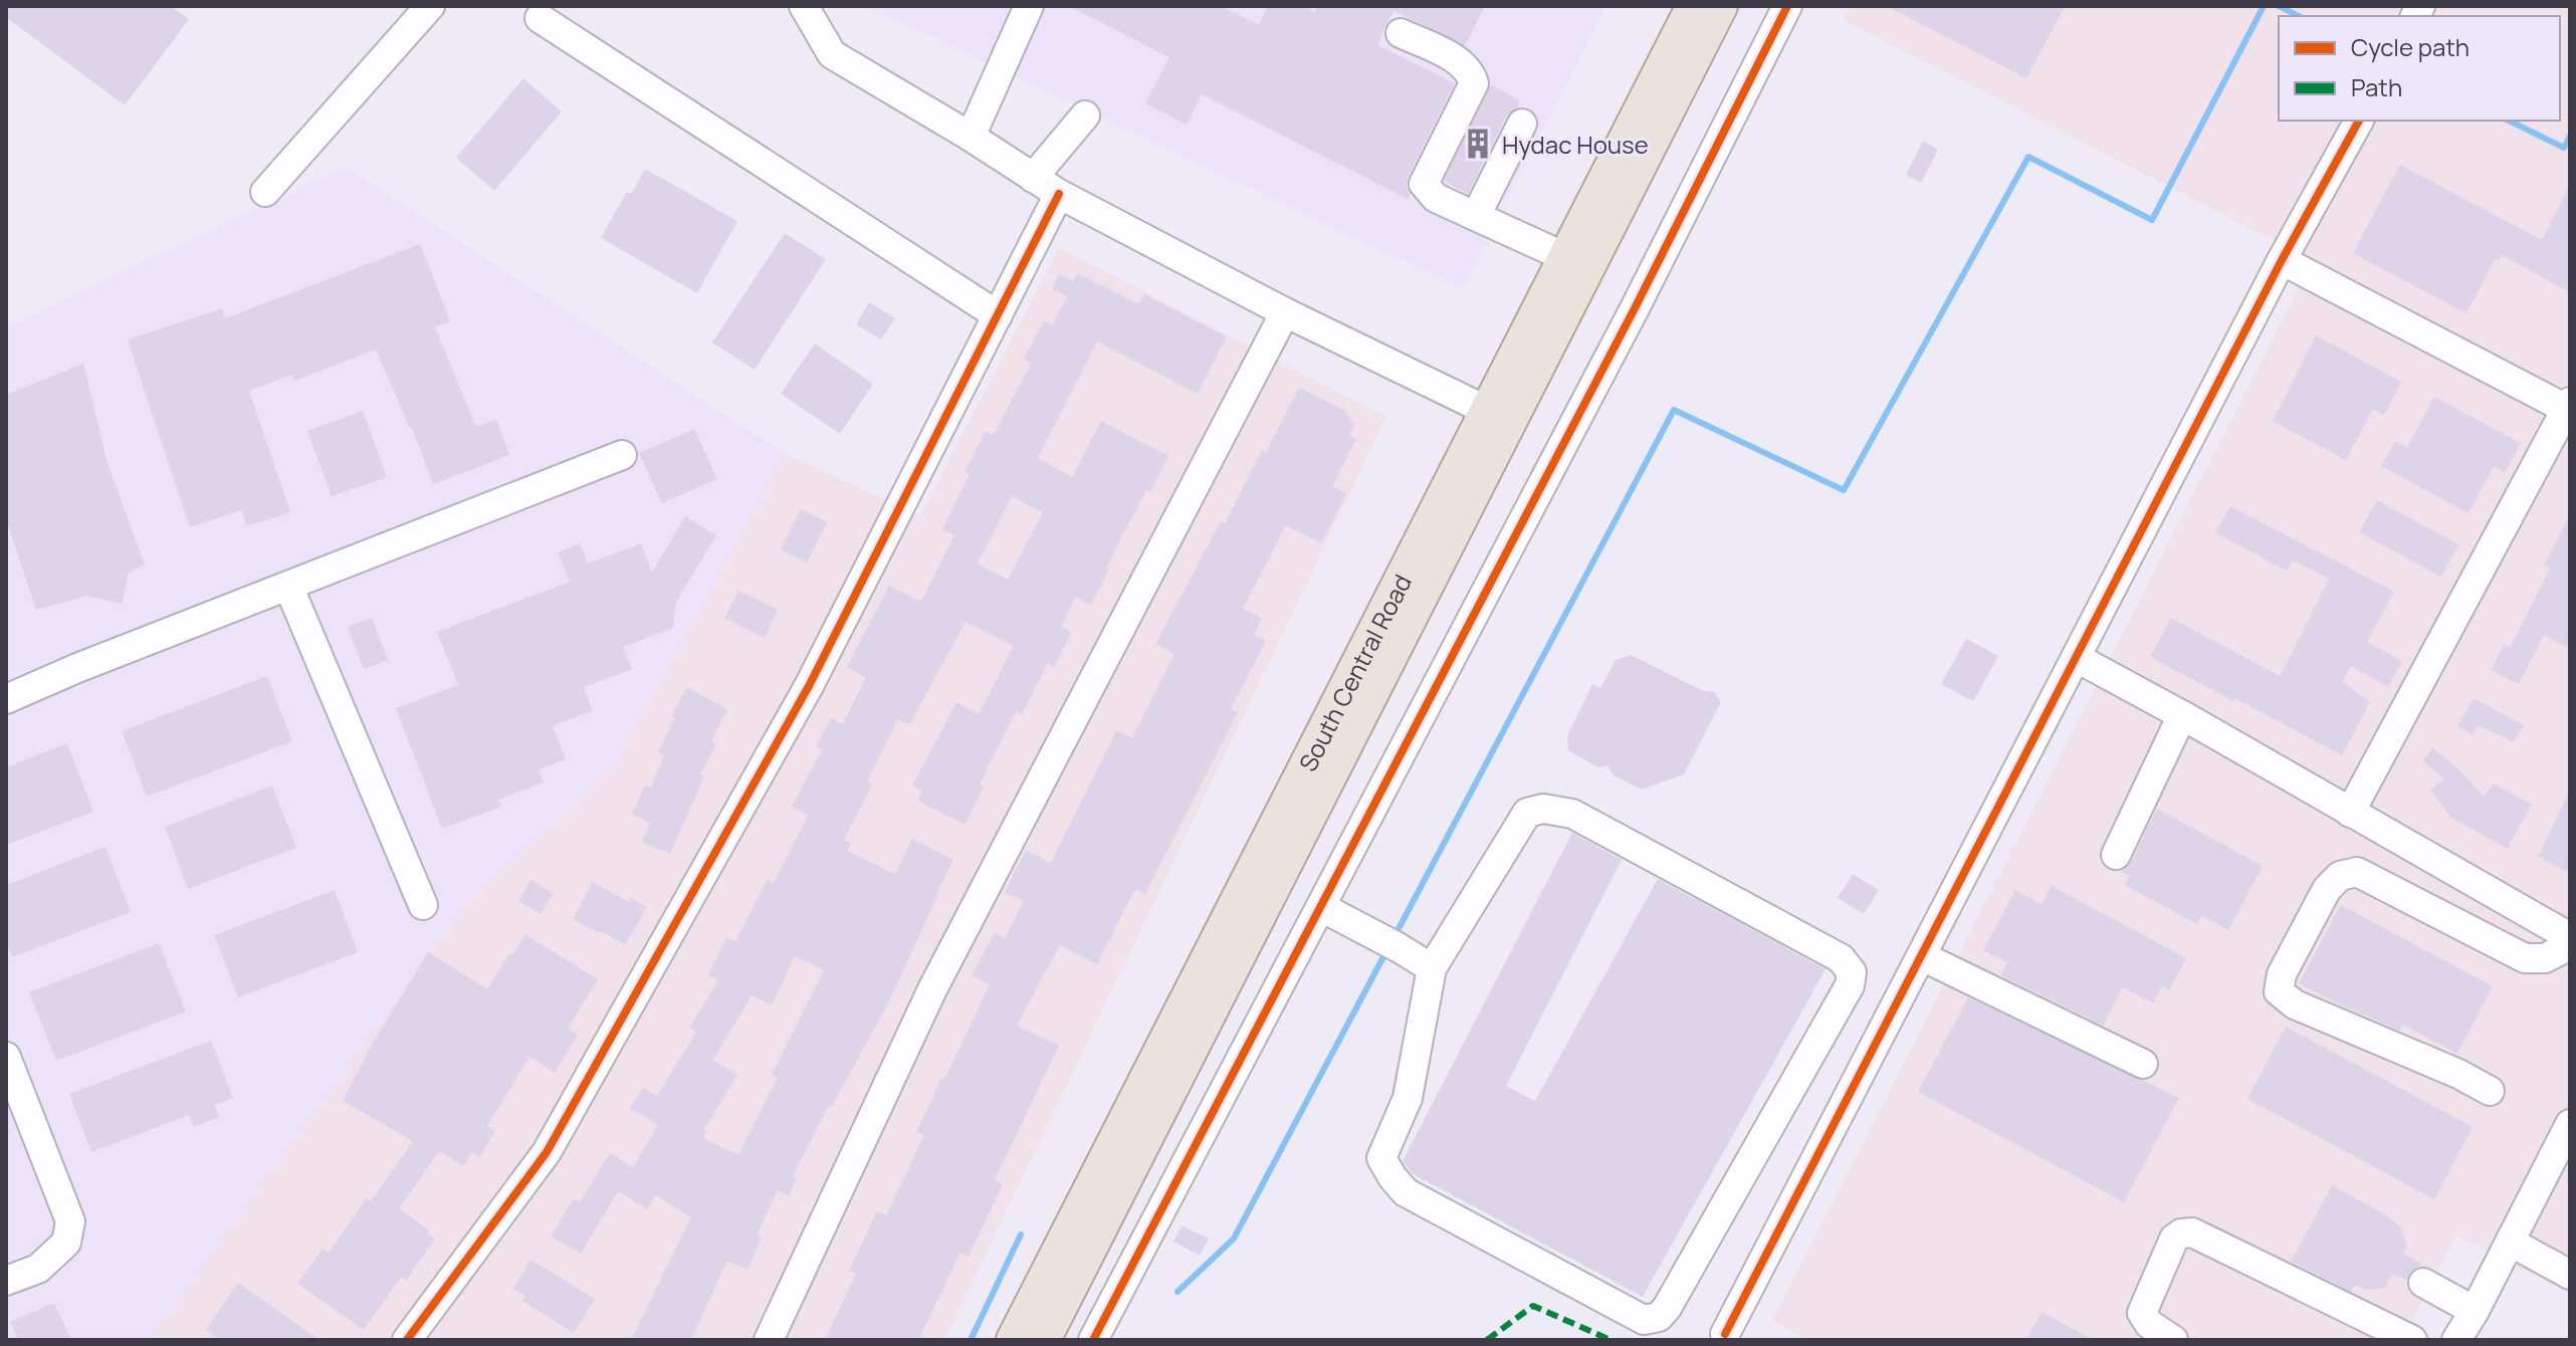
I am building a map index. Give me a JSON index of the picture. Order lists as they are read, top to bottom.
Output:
{
  "streets": {
    "main road": ["South Central Road"]
  },
  "places": {
    "building": ["Hydac House"]
  },
  "legend": ["Cycle path", "Path"]
}
